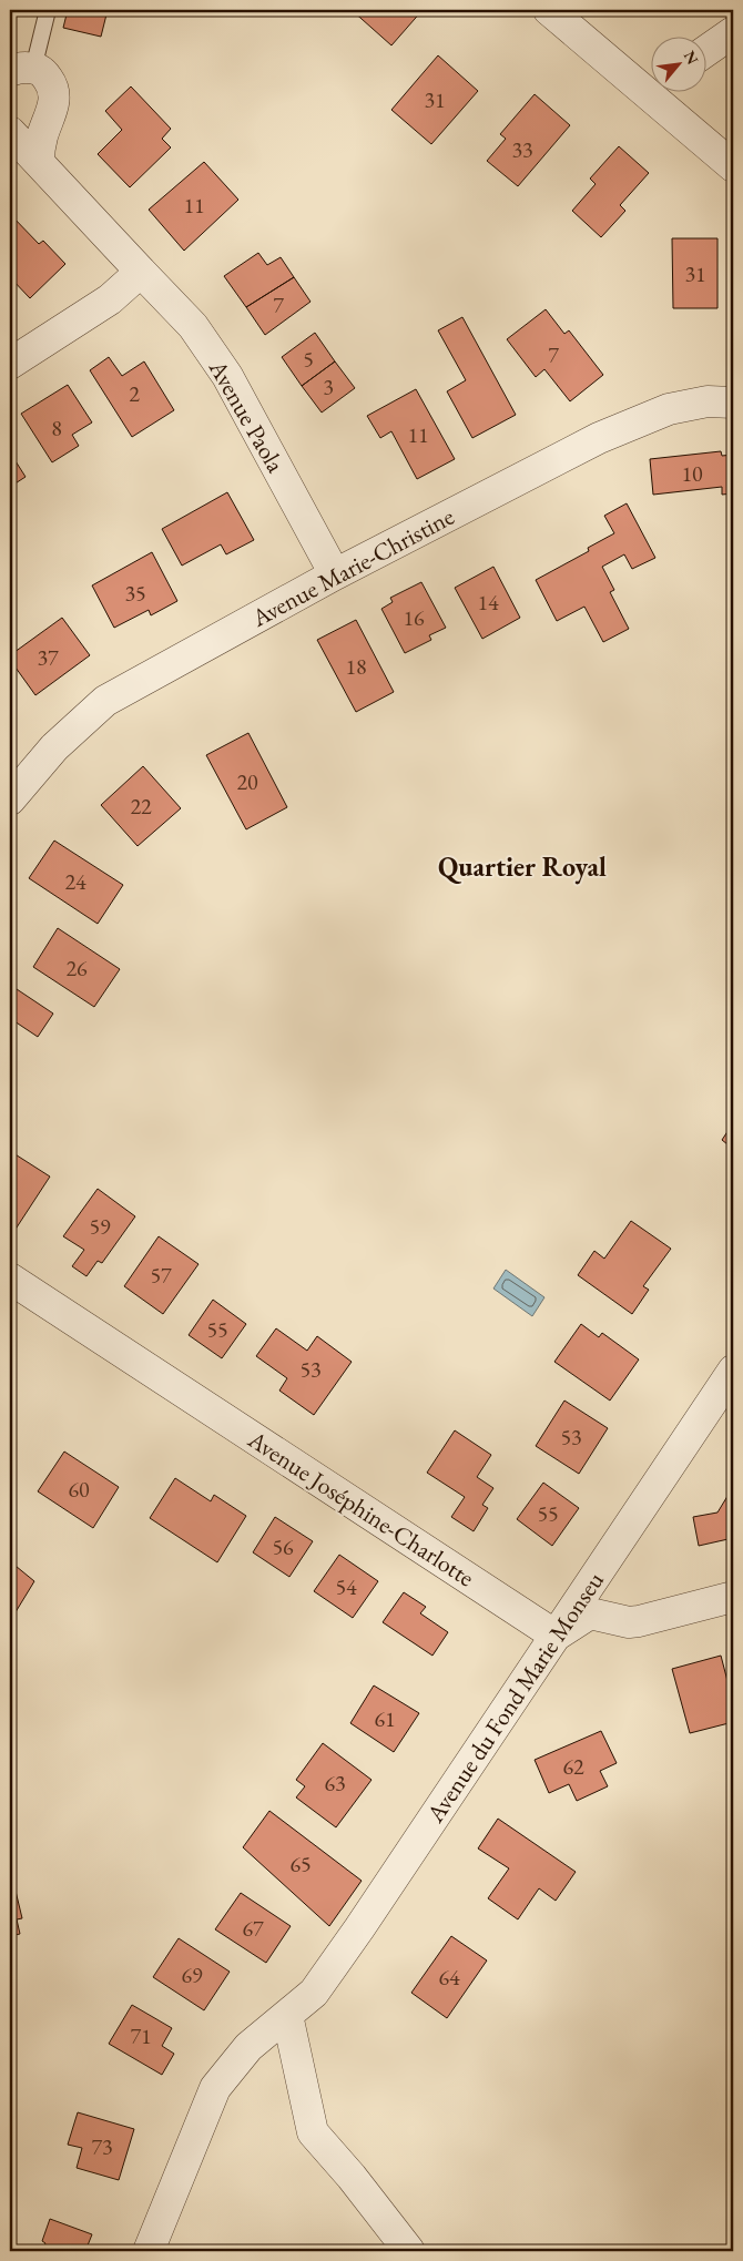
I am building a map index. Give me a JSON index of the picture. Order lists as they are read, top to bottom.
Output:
{
  "streets": {
    "street": [
      "Avenue Paola",
      "Avenue Marie-Christine",
      "Avenue Joséphine-Charlotte",
      "Avenue du Fond Marie Monseu"
    ]
  },
  "crossings": [
    ["Avenue Paola", "Avenue Marie-Christine"],
    ["Avenue Joséphine-Charlotte", "Avenue du Fond Marie Monseu"]
  ],
  "districts": ["Quartier Royal"],
  "house_numbers": [
    "31",
    "33",
    "11",
    "31",
    "7",
    "7",
    "5",
    "3",
    "2",
    "8",
    "11",
    "10",
    "35",
    "14",
    "16",
    "37",
    "18",
    "20",
    "22",
    "24",
    "26",
    "59",
    "57",
    "55",
    "53",
    "53",
    "60",
    "55",
    "56",
    "54",
    "61",
    "62",
    "63",
    "65",
    "67",
    "69",
    "64",
    "71",
    "73"
  ],
  "north": "top right"
}
